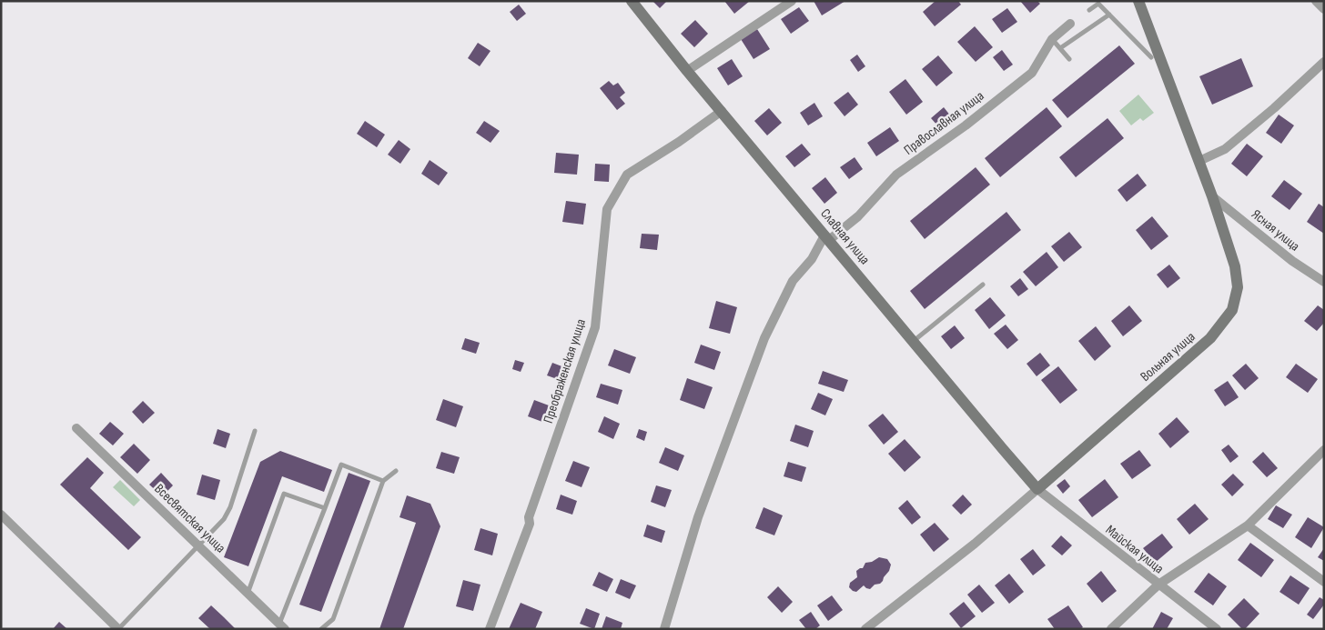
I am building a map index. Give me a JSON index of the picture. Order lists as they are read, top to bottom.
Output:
{
  "streets": {
    "street": [
      "Православная улица",
      "Ясная улица",
      "Славная улица",
      "Вольная улица",
      "Преображенская улица",
      "Всесвятская улица",
      "Майская улица"
    ]
  },
  "crossings": [
    ["Православная улица", "Славная улица"],
    ["Ясная улица", "Вольная улица"],
    ["Славная улица", "Вольная улица"],
    ["Славная улица", "Преображенская улица"],
    ["Славная улица", "Майская улица"],
    ["Вольная улица", "Майская улица"]
  ]
}
